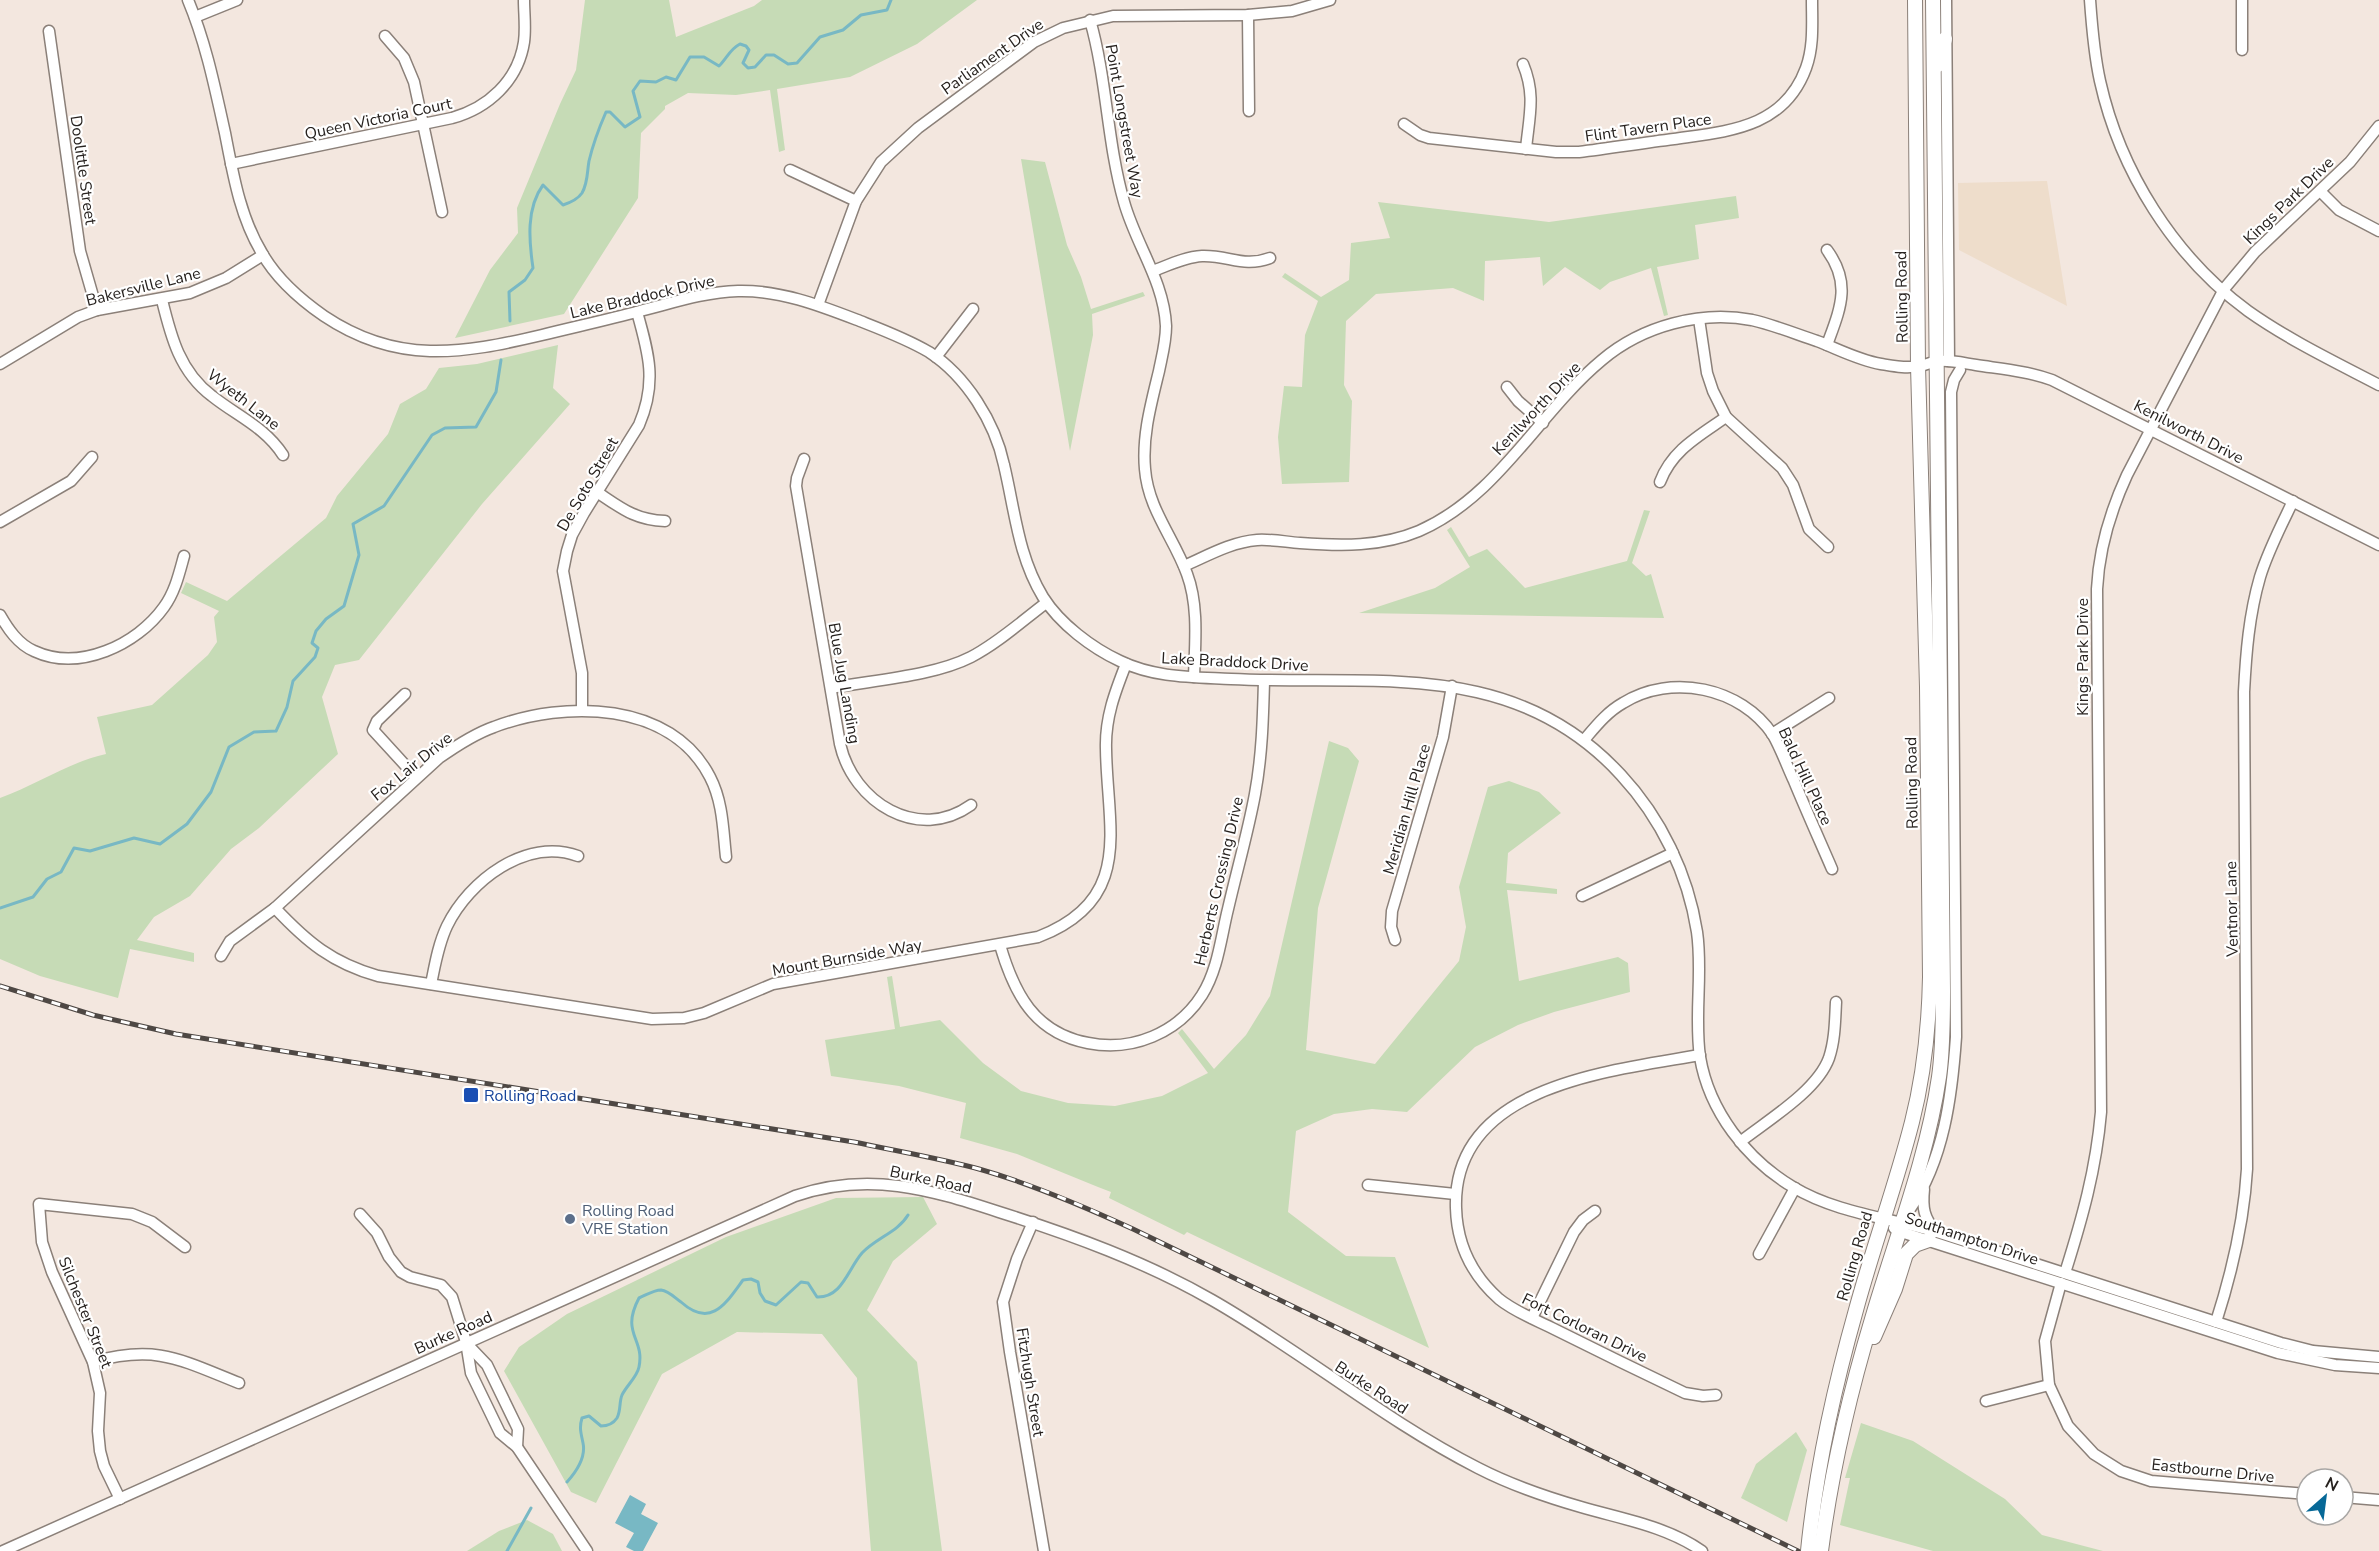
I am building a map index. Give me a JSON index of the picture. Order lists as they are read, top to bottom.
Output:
{
  "streets": {
    "main road": ["Rolling Road"],
    "street": [
      "Parliament Drive",
      "Queen Victoria Court",
      "Point Longstreet Way",
      "Flint Tavern Place",
      "Doolittle Street",
      "Kings Park Drive",
      "Bakersville Lane",
      "Lake Braddock Drive",
      "Wyeth Lane",
      "Kenilworth Drive",
      "De Soto Street",
      "Blue Jug Landing",
      "Fox Lair Drive",
      "Bald Hill Place",
      "Meridian Hill Place",
      "Herberts Crossing Drive",
      "Ventnor Lane",
      "Mount Burnside Way",
      "Burke Road",
      "Southampton Drive",
      "Silchester Street",
      "Fort Corloran Drive",
      "Fitzhugh Street",
      "Eastbourne Drive"
    ]
  },
  "crossings": [
    ["Parliament Drive", "Point Longstreet Way"],
    ["Parliament Drive", "Lake Braddock Drive"],
    ["Queen Victoria Court", "Lake Braddock Drive"],
    ["Point Longstreet Way", "Lake Braddock Drive"],
    ["Point Longstreet Way", "Kenilworth Drive"],
    ["Doolittle Street", "Bakersville Lane"],
    ["Kings Park Drive", "Kenilworth Drive"],
    ["Kings Park Drive", "Southampton Drive"],
    ["Kings Park Drive", "Eastbourne Drive"],
    ["Bakersville Lane", "Lake Braddock Drive"],
    ["Bakersville Lane", "Wyeth Lane"],
    ["Lake Braddock Drive", "Rolling Road"],
    ["Lake Braddock Drive", "De Soto Street"],
    ["Lake Braddock Drive", "Bald Hill Place"],
    ["Lake Braddock Drive", "Meridian Hill Place"],
    ["Lake Braddock Drive", "Herberts Crossing Drive"],
    ["Lake Braddock Drive", "Mount Burnside Way"],
    ["Lake Braddock Drive", "Southampton Drive"],
    ["Lake Braddock Drive", "Fort Corloran Drive"],
    ["Rolling Road", "Kenilworth Drive"],
    ["Rolling Road", "Southampton Drive"],
    ["Kenilworth Drive", "Ventnor Lane"],
    ["De Soto Street", "Fox Lair Drive"],
    ["Fox Lair Drive", "Mount Burnside Way"],
    ["Herberts Crossing Drive", "Mount Burnside Way"],
    ["Ventnor Lane", "Southampton Drive"],
    ["Burke Road", "Silchester Street"],
    ["Burke Road", "Fitzhugh Street"],
    ["Southampton Drive", "Eastbourne Drive"]
  ],
  "places": {
    "transit": ["Rolling Road"],
    "other": ["Rolling Road VRE Station"]
  },
  "north": "top right"
}
